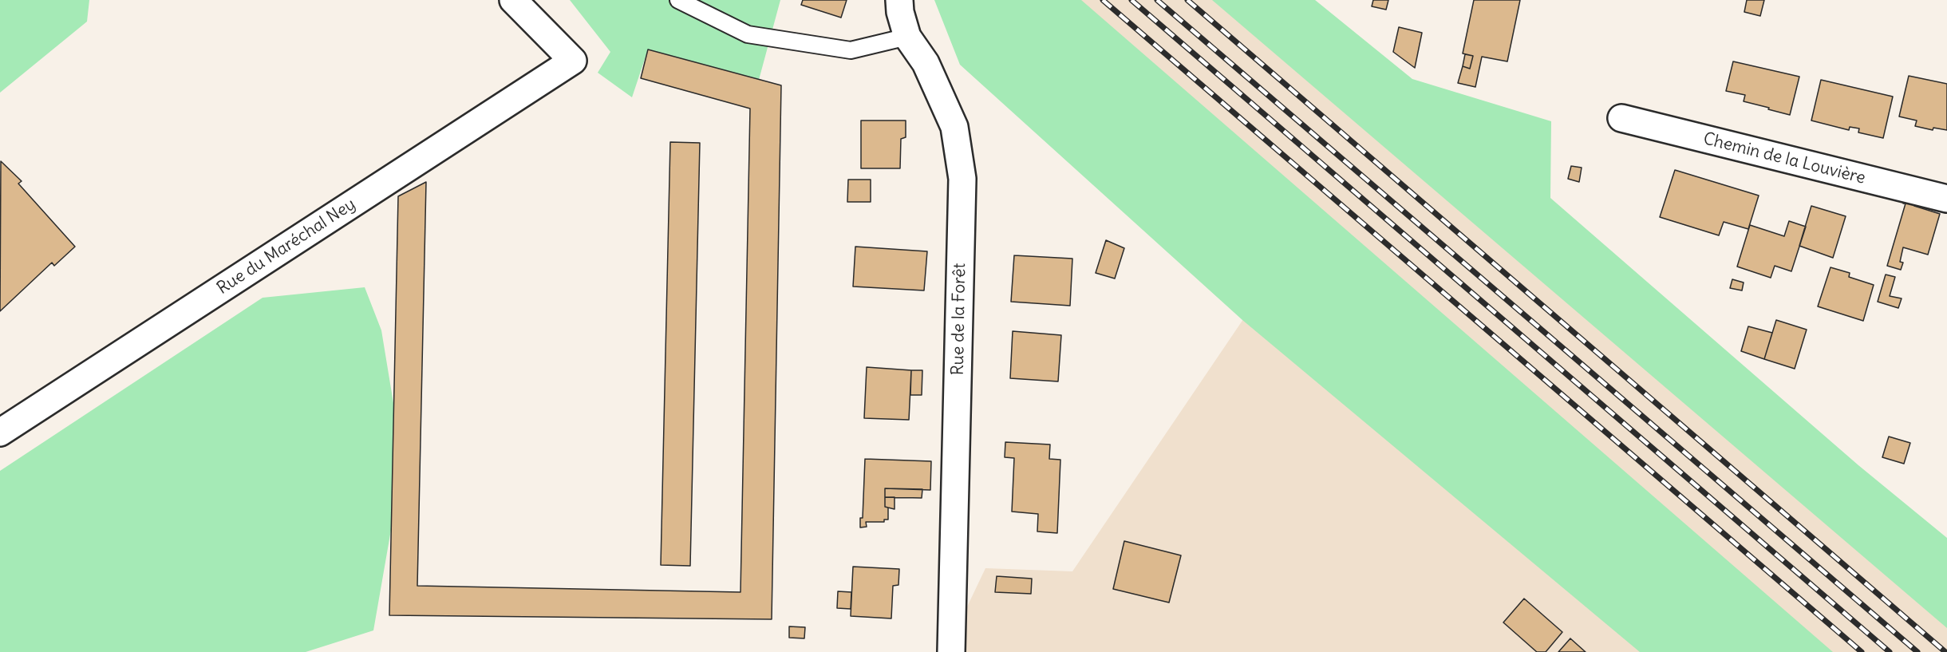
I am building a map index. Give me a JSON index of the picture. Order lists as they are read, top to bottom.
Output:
{
  "streets": {
    "street": ["Chemin de la Louvière", "Rue du Maréchal Ney", "Rue de la Forêt"]
  }
}
